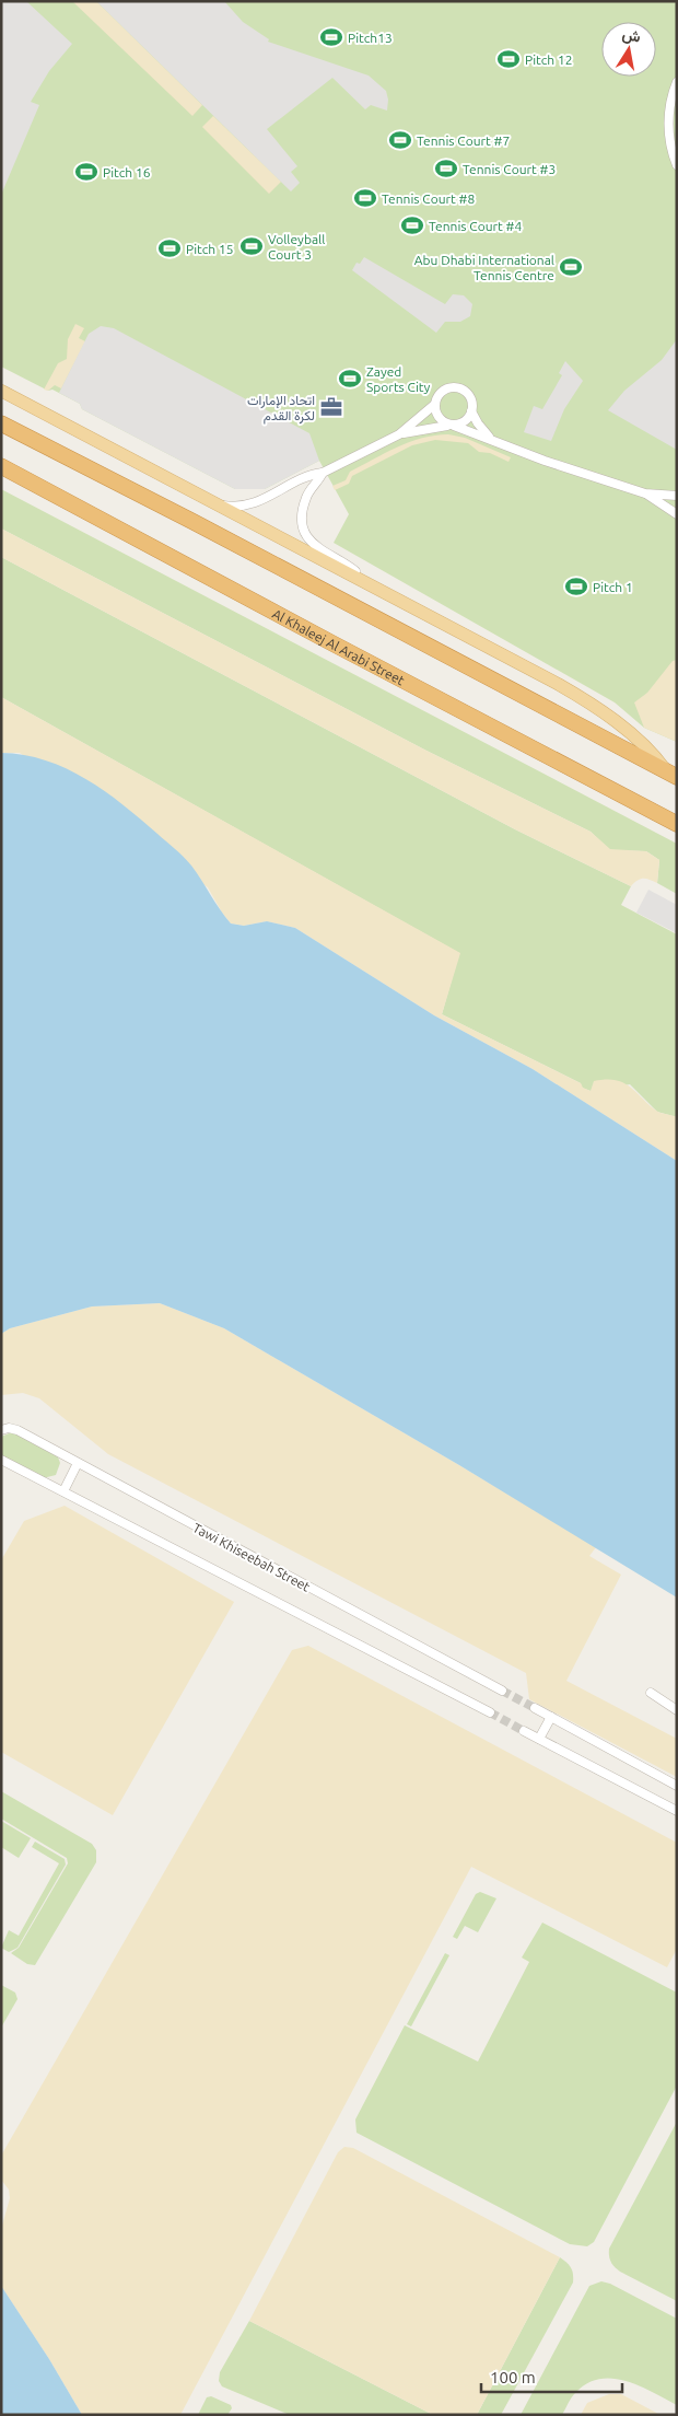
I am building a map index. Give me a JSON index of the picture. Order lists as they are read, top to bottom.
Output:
{
  "streets": {
    "highway": ["Al Khaleej Al Arabi Street"],
    "street": ["Tawi Khiseebah Street"]
  },
  "places": {
    "sports": [
      "Pitch13",
      "Pitch 12",
      "Tennis Court #7",
      "Tennis Court #3",
      "Pitch 16",
      "Tennis Court #8",
      "Tennis Court #4",
      "Volleyball Court 3",
      "Pitch 15",
      "Abu Dhabi International Tennis Centre",
      "Zayed Sports City",
      "Pitch 1"
    ],
    "office": ["اتحاد الإمارات لكرة القدم"]
  },
  "scale_bar": "100 m",
  "north": "top"
}
